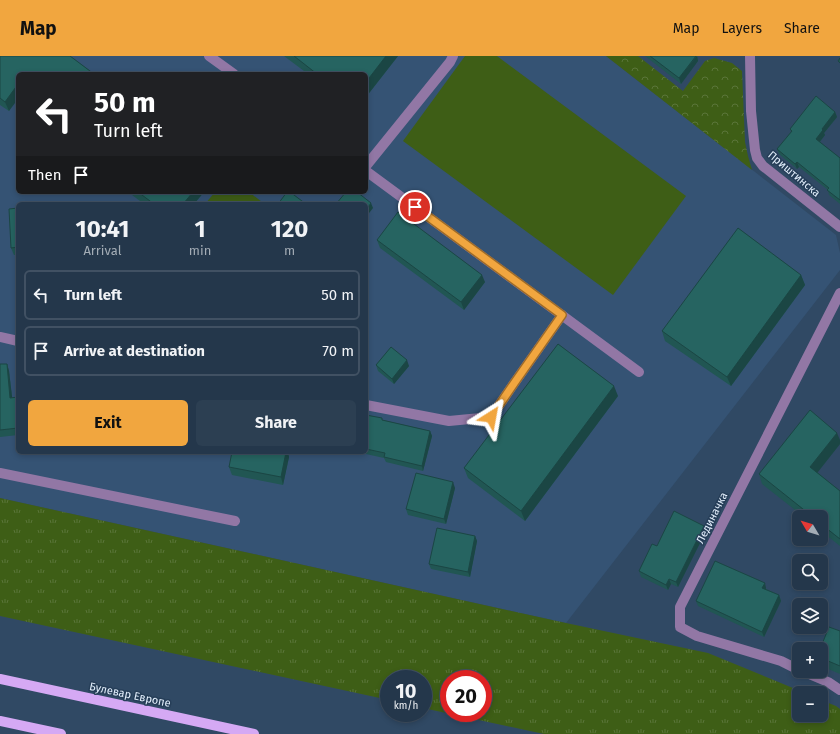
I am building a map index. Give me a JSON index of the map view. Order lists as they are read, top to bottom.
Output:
{
  "streets": {
    "main road": ["Булевар Европе"],
    "street": ["Приштинска", "Лединачка"]
  },
  "north": "top left",
  "page": {
    "header": "Map",
    "nav": ["Map", "Layers", "Share"],
    "turn": ["50 m", "Turn left"],
    "then": "Then",
    "eta": [
      "10:41",
      "Arrival",
      "1",
      "min",
      "120",
      "m"
    ],
    "list": [
      {
        "name": "Turn left",
        "value": "50 m"
      },
      {
        "name": "Arrive at destination",
        "value": "70 m"
      }
    ],
    "buttons": ["Exit", "Share"],
    "map_buttons": ["+", "−"],
    "speed": "10 km/h",
    "limit": "20"
  }
}
